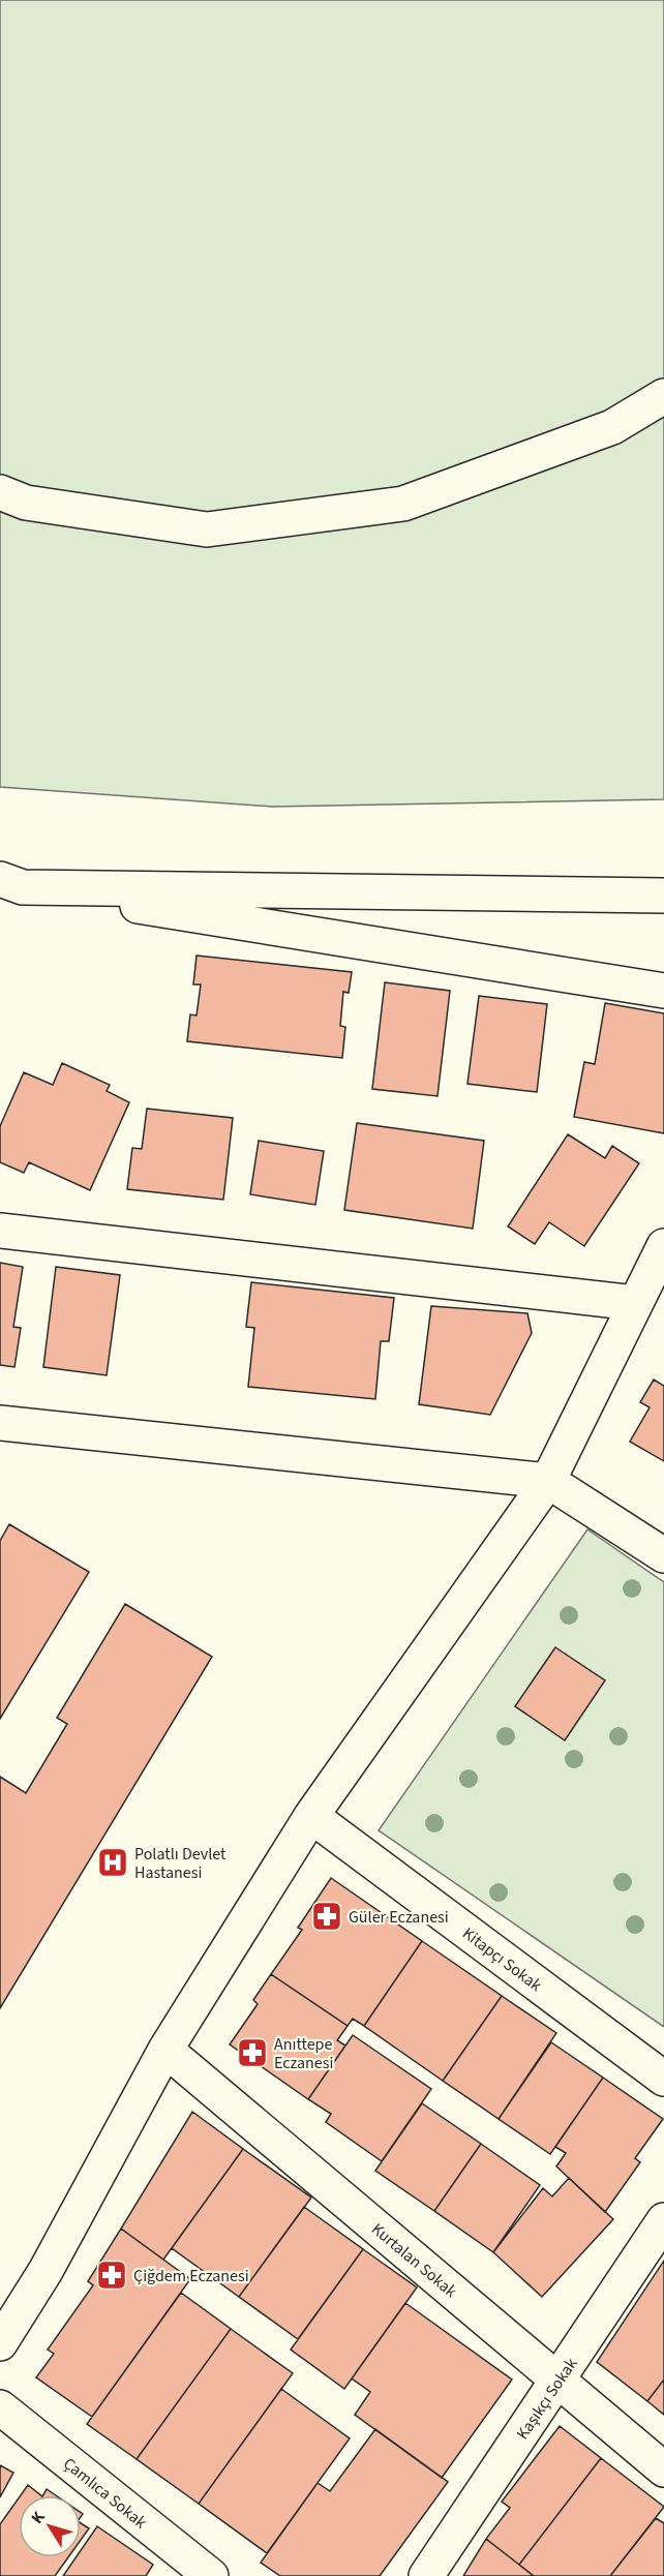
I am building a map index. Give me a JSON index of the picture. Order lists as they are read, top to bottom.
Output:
{
  "streets": {
    "street": [
      "Kitapçı Sokak",
      "Kurtalan Sokak",
      "Kaşıkçı Sokak",
      "Çamlıca Sokak"
    ]
  },
  "crossings": [
    ["Kurtalan Sokak", "Kaşıkçı Sokak"]
  ],
  "places": {
    "hospital": ["Polatlı Devlet Hastanesi"],
    "pharmacy": ["Güler Eczanesi", "Anıttepe Eczanesi", "Çiğdem Eczanesi"]
  },
  "north": "top left"
}
